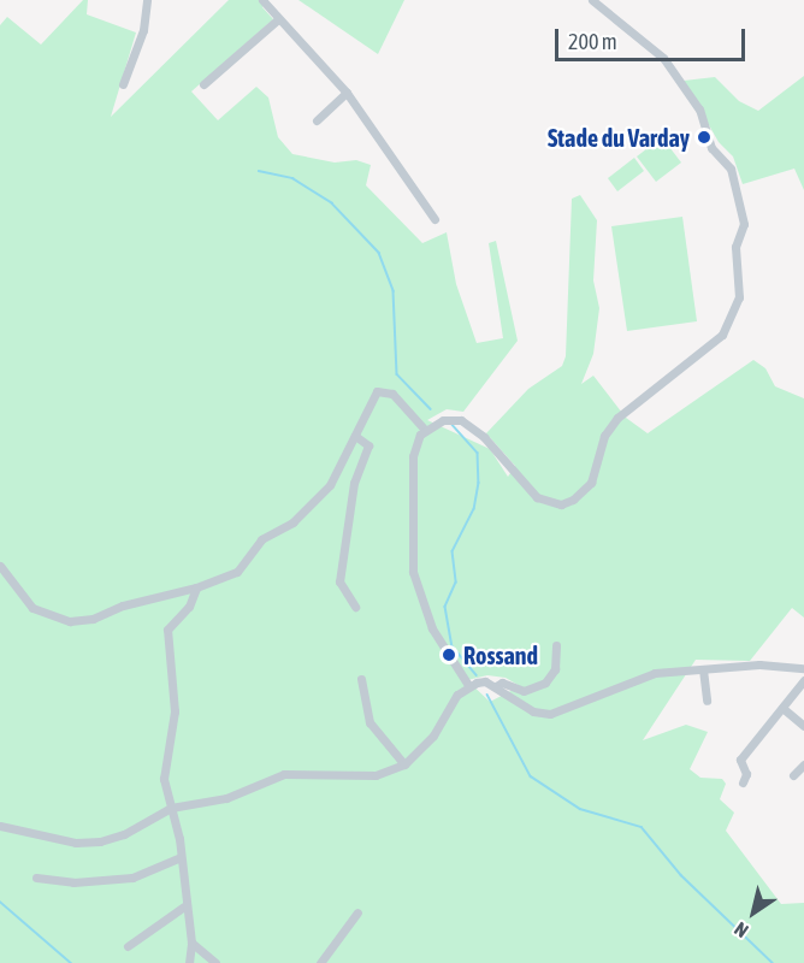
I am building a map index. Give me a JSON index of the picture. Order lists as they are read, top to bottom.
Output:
{
  "places": ["Stade du Varday", "Rossand"],
  "scale_bar": "200 m",
  "north": "bottom left"
}
